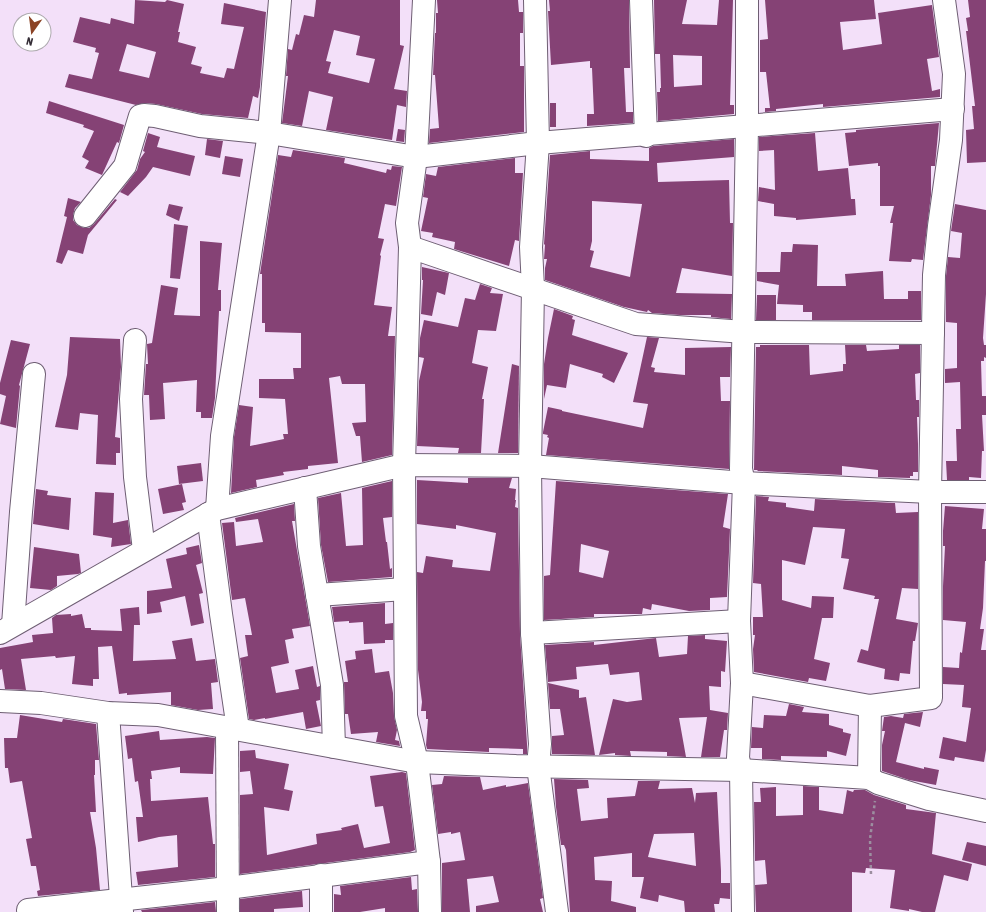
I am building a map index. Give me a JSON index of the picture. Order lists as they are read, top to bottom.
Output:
{
  "north": "bottom"
}
